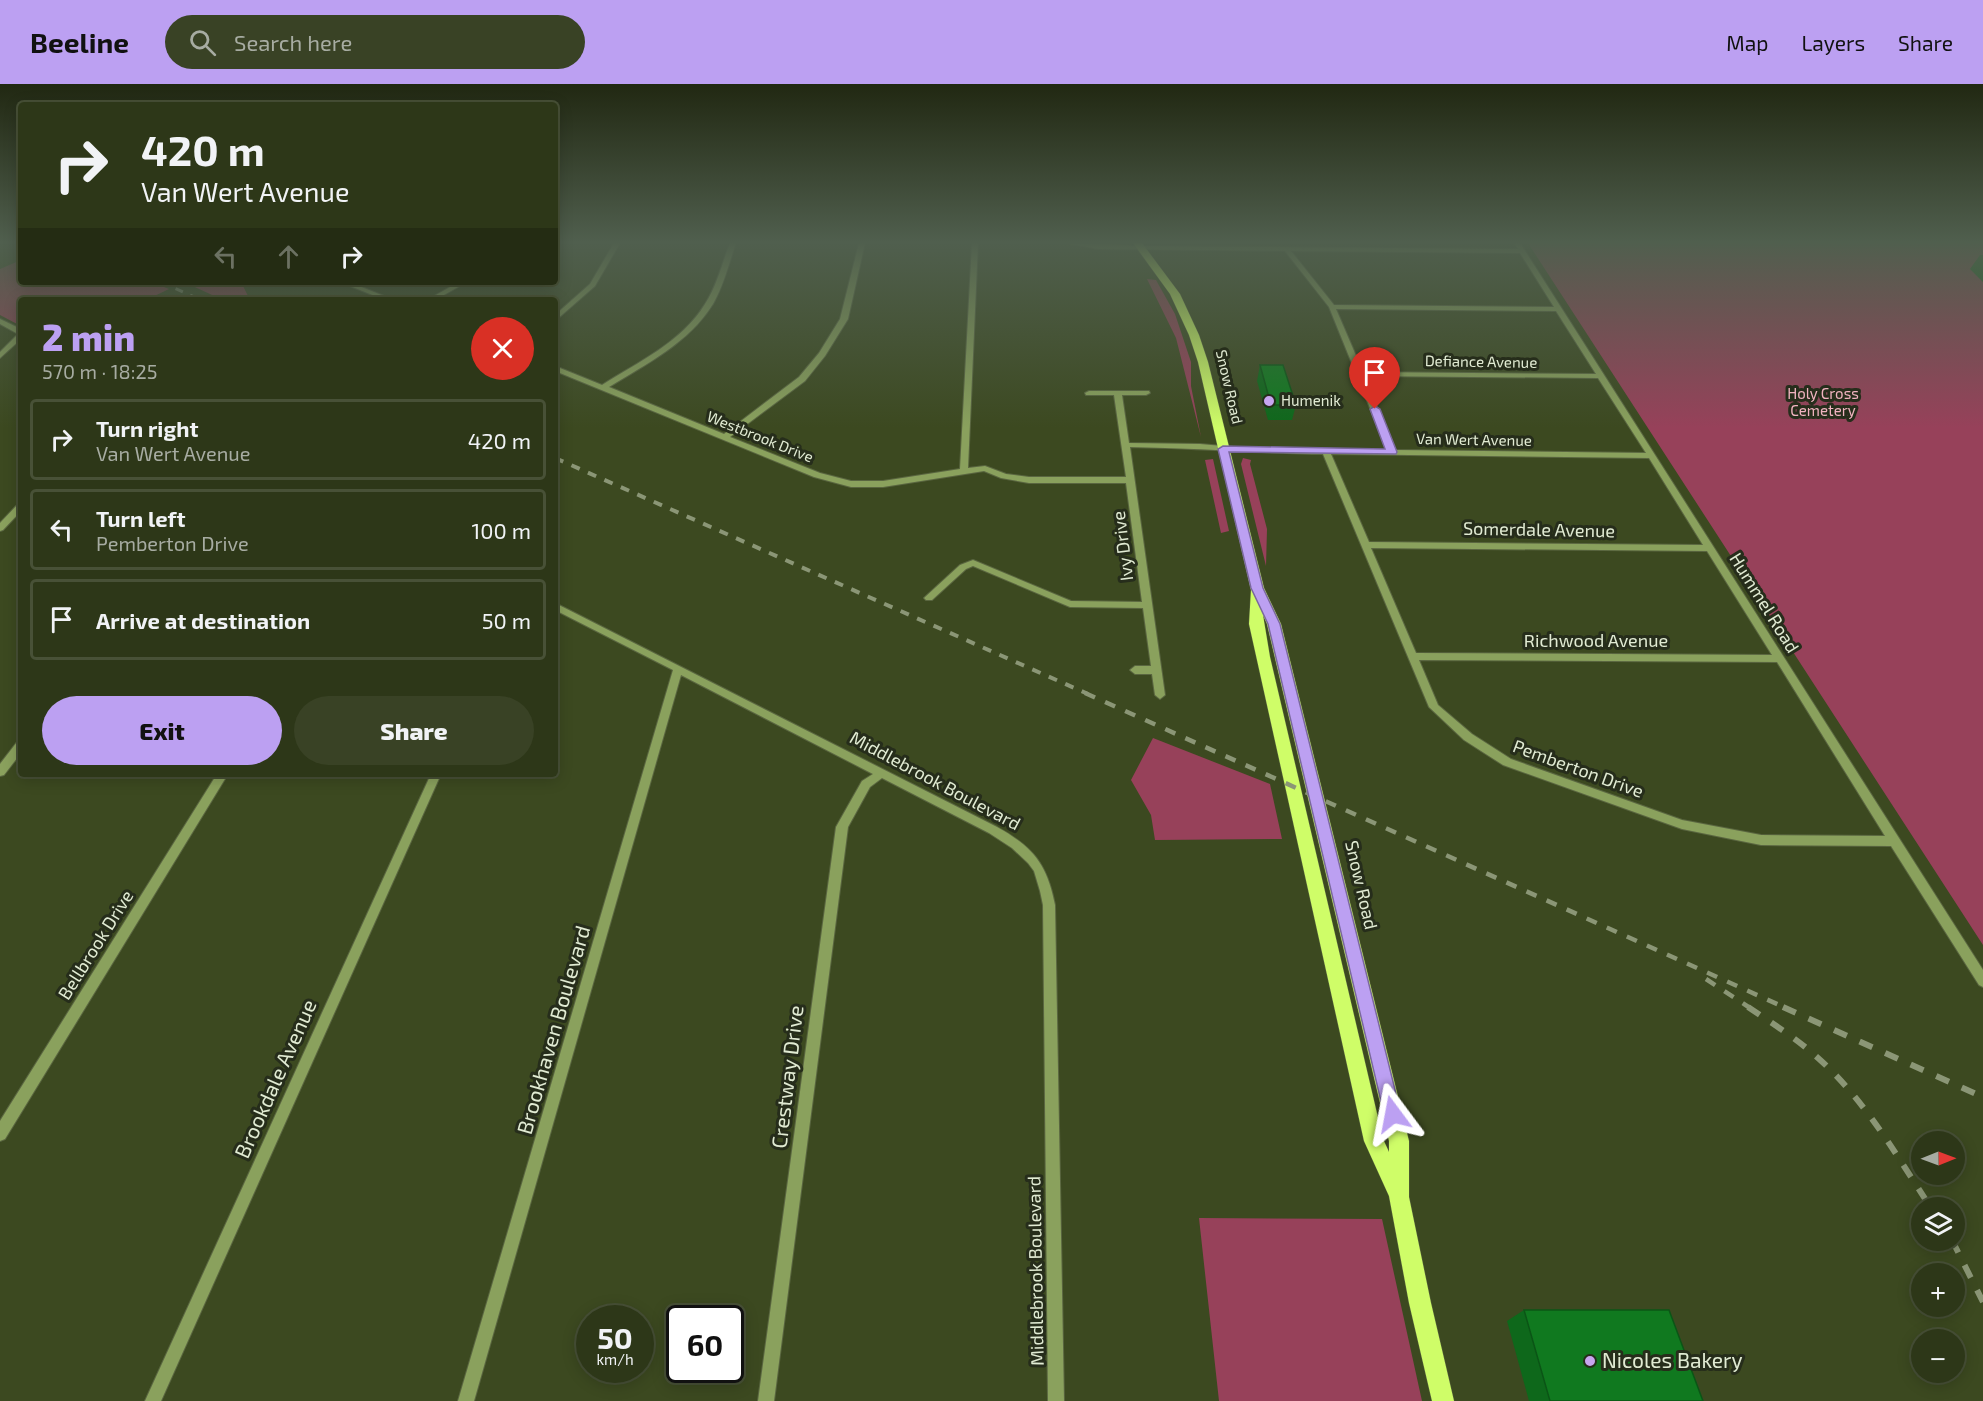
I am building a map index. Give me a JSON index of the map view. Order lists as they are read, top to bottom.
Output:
{
  "streets": {
    "main road": ["Snow Road"],
    "street": [
      "Defiance Avenue",
      "Westbrook Drive",
      "Van Wert Avenue",
      "Somerdale Avenue",
      "Ivy Drive",
      "Hummel Road",
      "Richwood Avenue",
      "Pemberton Drive",
      "Middlebrook Boulevard",
      "Bellbrook Drive",
      "Brookhaven Boulevard",
      "Crestway Drive",
      "Brookdale Avenue"
    ]
  },
  "crossings": [
    ["Defiance Avenue", "Hummel Road"],
    ["Snow Road", "Van Wert Avenue"],
    ["Westbrook Drive", "Ivy Drive"],
    ["Van Wert Avenue", "Ivy Drive"],
    ["Van Wert Avenue", "Hummel Road"],
    ["Van Wert Avenue", "Pemberton Drive"],
    ["Somerdale Avenue", "Hummel Road"],
    ["Somerdale Avenue", "Pemberton Drive"],
    ["Hummel Road", "Richwood Avenue"],
    ["Hummel Road", "Pemberton Drive"],
    ["Richwood Avenue", "Pemberton Drive"],
    ["Middlebrook Boulevard", "Brookhaven Boulevard"],
    ["Middlebrook Boulevard", "Crestway Drive"]
  ],
  "parks": ["Holy Cross Cemetery"],
  "places": ["Humenik", "Nicoles Bakery"],
  "north": "right",
  "page": {
    "header": "Beeline",
    "search": "Search here",
    "nav": ["Map", "Layers", "Share"],
    "turn": ["420 m", "Van Wert Avenue"],
    "heading": ["2 min", "570 m · 18:25"],
    "list": [
      {
        "name": "Turn right",
        "note": "Van Wert Avenue",
        "value": "420 m"
      },
      {
        "name": "Turn left",
        "note": "Pemberton Drive",
        "value": "100 m"
      },
      {
        "name": "Arrive at destination",
        "value": "50 m"
      }
    ],
    "buttons": ["Exit", "Share"],
    "map_buttons": ["+", "−"],
    "speed": "50 km/h",
    "limit": "60"
  }
}
